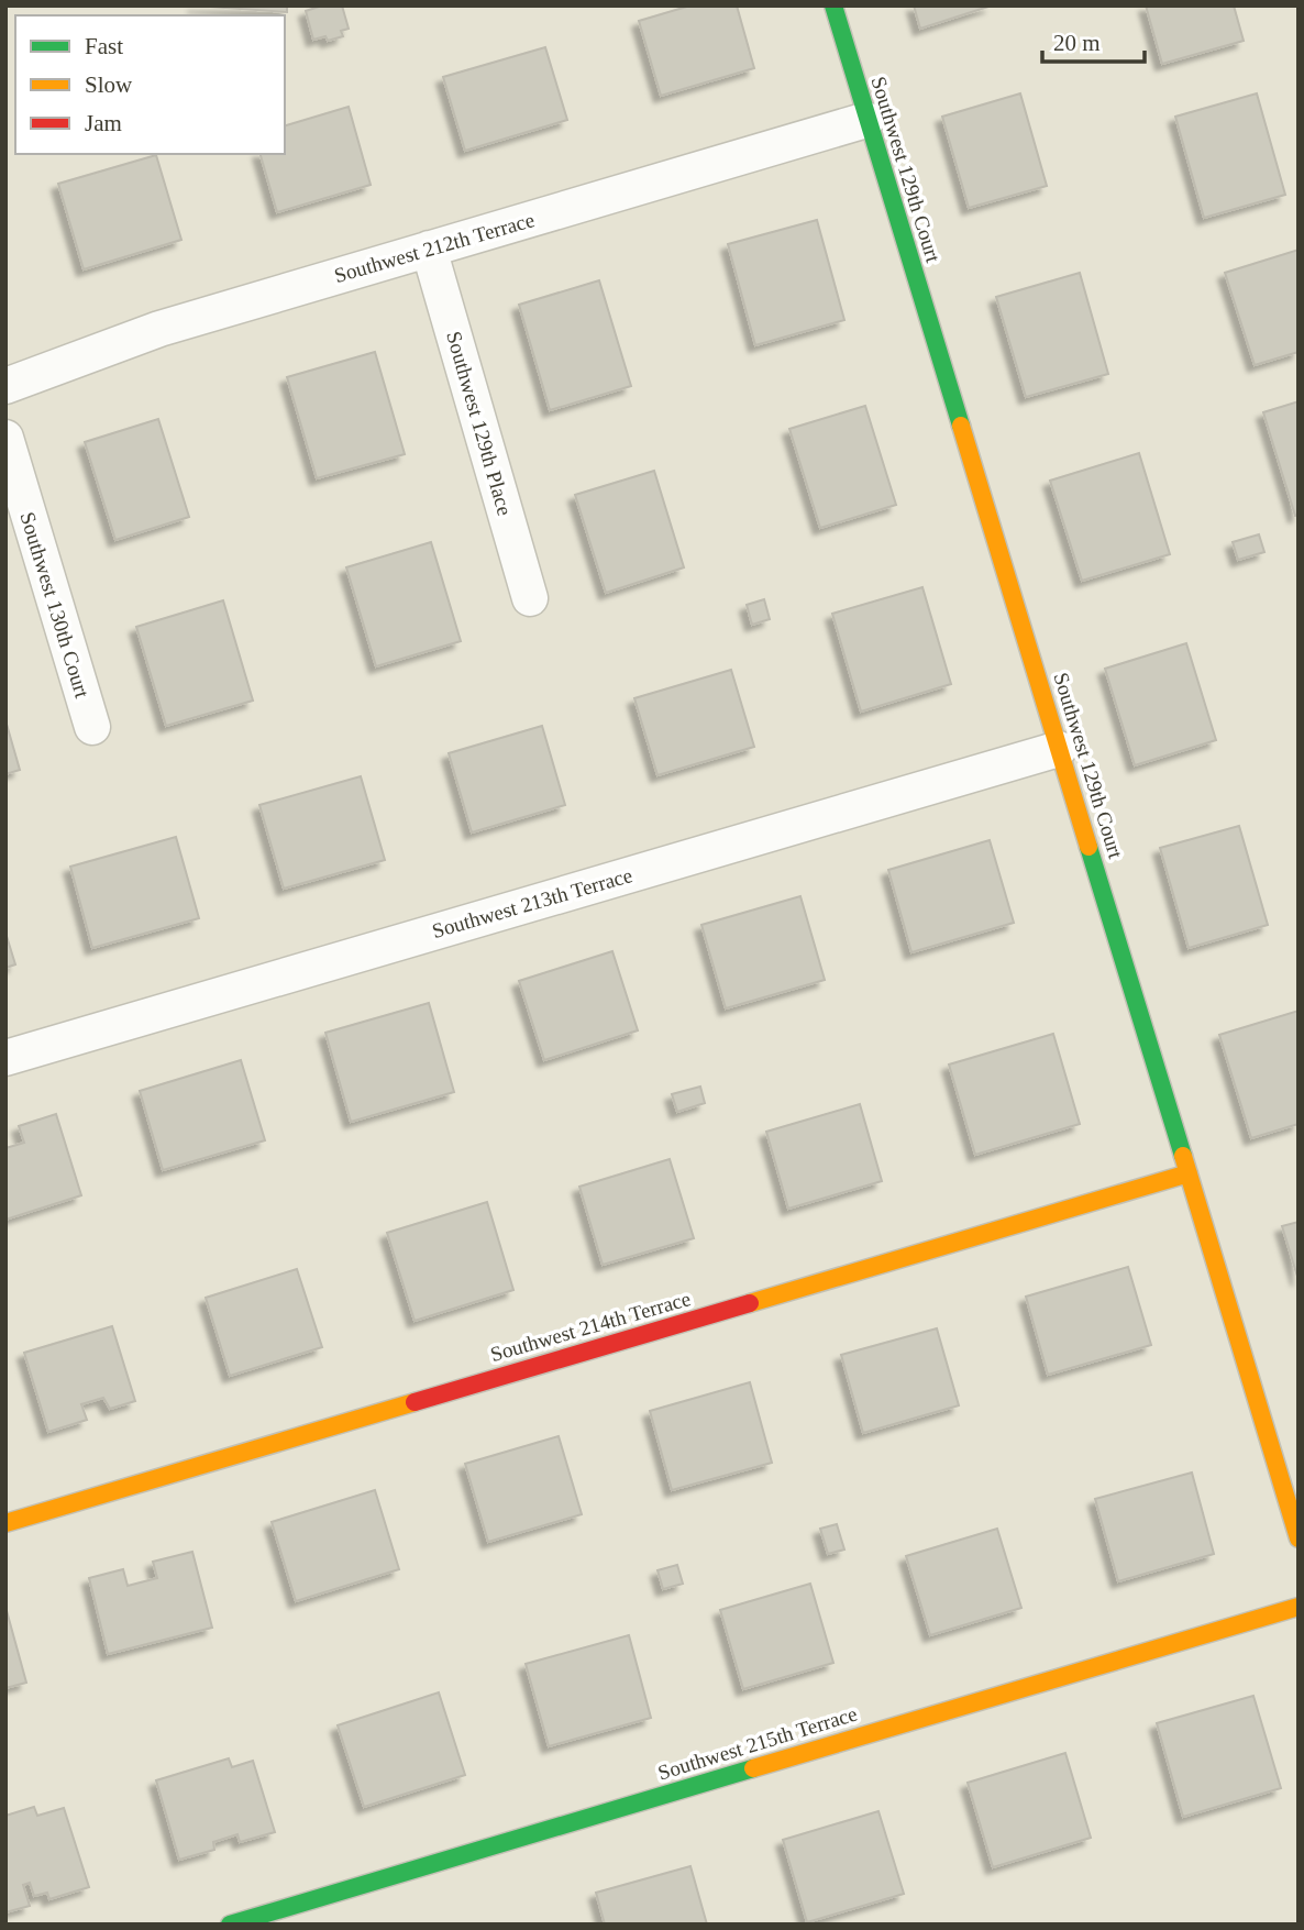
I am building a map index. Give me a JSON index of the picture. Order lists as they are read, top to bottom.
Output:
{
  "streets": {
    "street": [
      "Southwest 129th Court",
      "Southwest 212th Terrace",
      "Southwest 129th Place",
      "Southwest 130th Court",
      "Southwest 213th Terrace",
      "Southwest 214th Terrace",
      "Southwest 215th Terrace"
    ]
  },
  "crossings": [
    ["Southwest 129th Court", "Southwest 212th Terrace"],
    ["Southwest 129th Court", "Southwest 213th Terrace"],
    ["Southwest 129th Court", "Southwest 214th Terrace"],
    ["Southwest 212th Terrace", "Southwest 129th Place"]
  ],
  "legend": ["Fast", "Slow", "Jam"],
  "scale_bar": "20 m"
}
